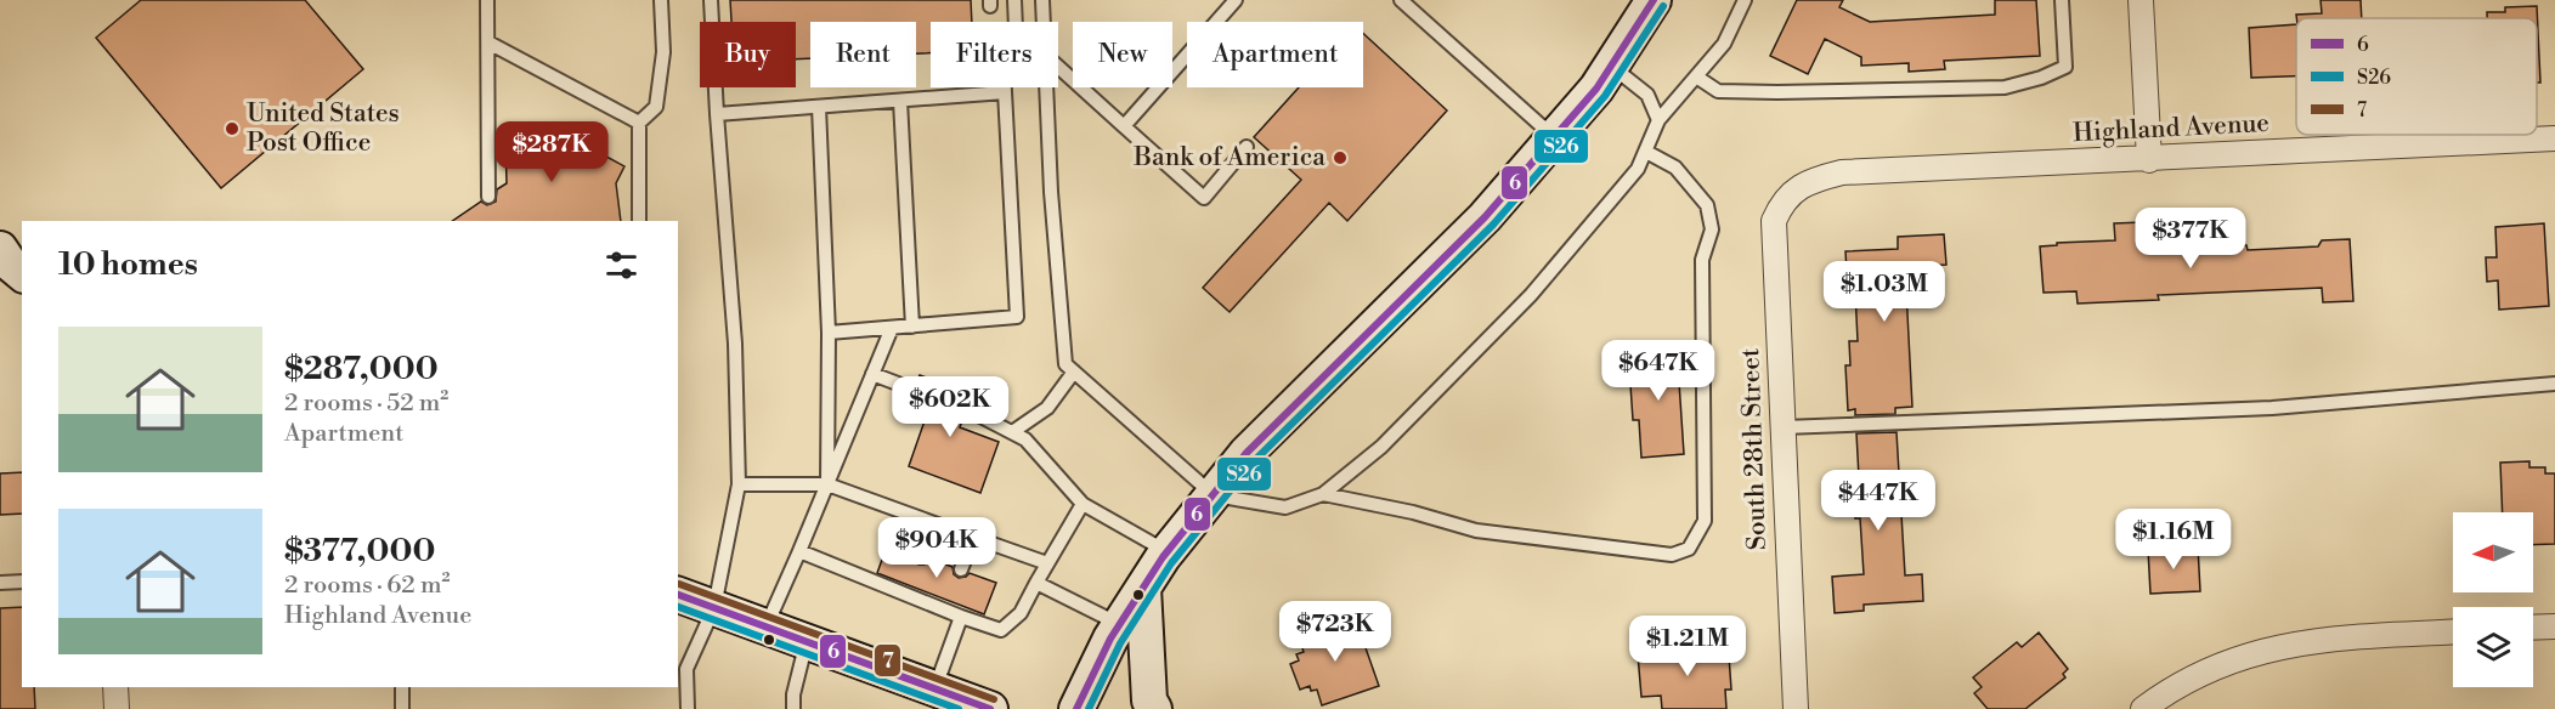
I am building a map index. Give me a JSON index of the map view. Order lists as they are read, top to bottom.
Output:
{
  "streets": {
    "street": ["Highland Avenue", "South 28th Street"]
  },
  "crossings": [
    ["Highland Avenue", "South 28th Street"]
  ],
  "places": ["United States Post Office", "Bank of America"],
  "lines": ["transit line 6", "transit line S26", "transit line 7"],
  "legend": ["6", "S26", "7"],
  "north": "left",
  "page": {
    "chip": [
      "Buy",
      "Rent",
      "Filters",
      "New",
      "Apartment"
    ],
    "price": [
      "$287K",
      "$377K",
      "$1.03M",
      "$647K",
      "$602K",
      "$447K",
      "$1.16M",
      "$904K",
      "$723K",
      "$1.21M"
    ],
    "heading": "10 homes",
    "list": [
      {
        "name": "$287,000",
        "note": "2 rooms · 52 m² · Apartment"
      },
      {
        "name": "$377,000",
        "note": "2 rooms · 62 m² · Highland Avenue"
      }
    ]
  }
}
